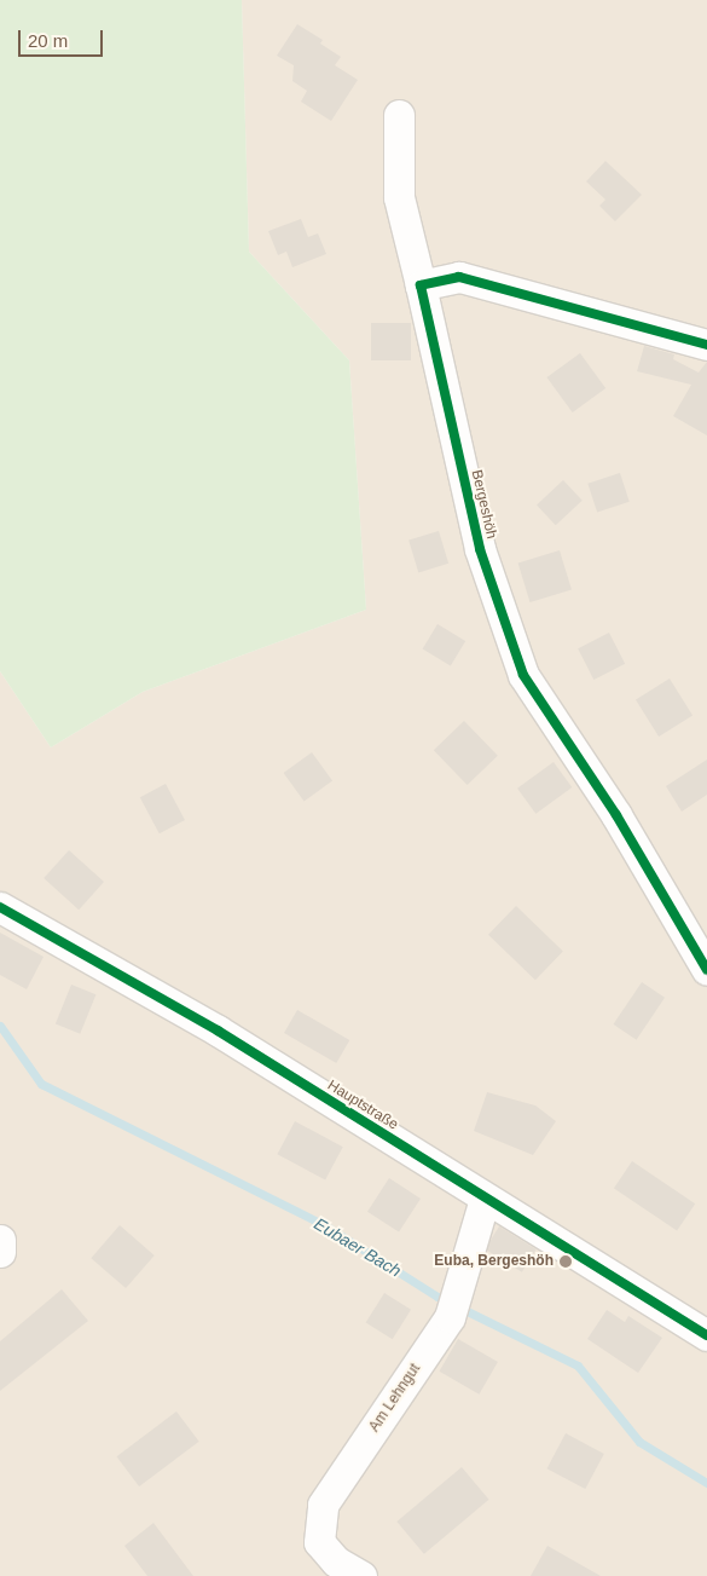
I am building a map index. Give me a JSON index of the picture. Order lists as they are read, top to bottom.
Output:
{
  "streets": {
    "street": ["Bergeshöh", "Hauptstraße", "Am Lehngut"]
  },
  "crossings": [
    ["Hauptstraße", "Am Lehngut"]
  ],
  "water": ["Eubaer Bach"],
  "places": ["Euba, Bergeshöh"],
  "scale_bar": "20 m"
}
